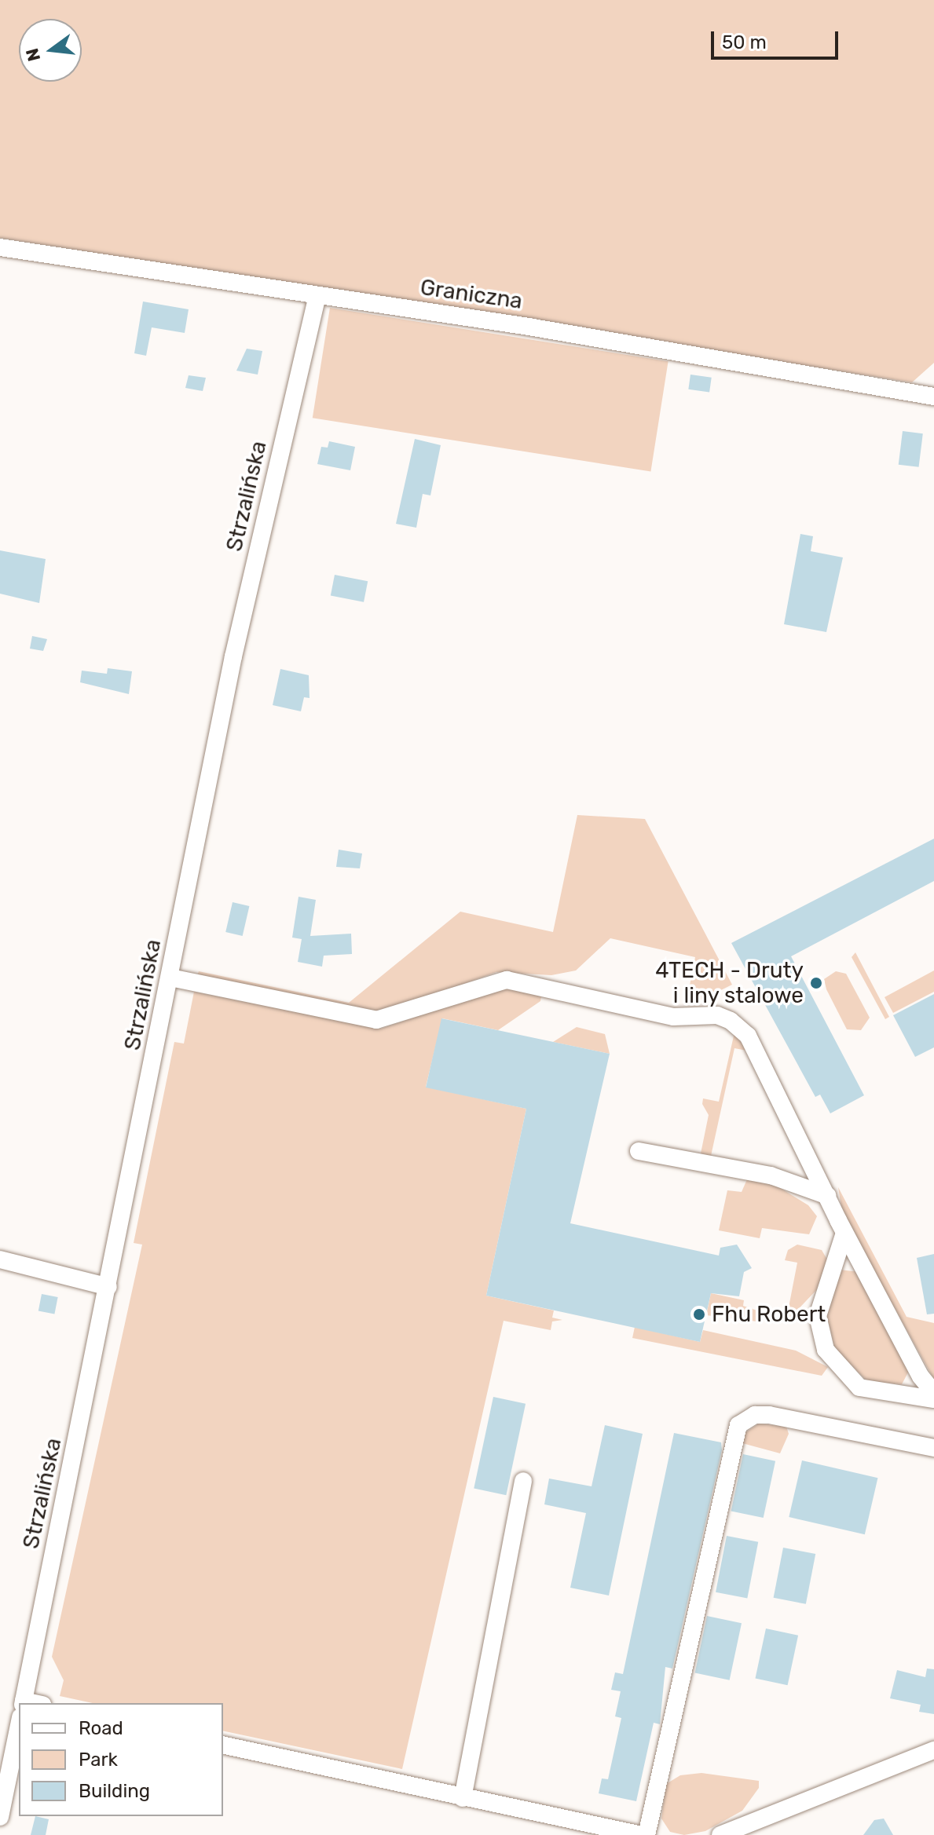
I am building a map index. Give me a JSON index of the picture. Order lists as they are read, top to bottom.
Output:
{
  "streets": {
    "street": ["Graniczna", "Strzalińska"]
  },
  "crossings": [
    ["Graniczna", "Strzalińska"]
  ],
  "places": ["4TECH - Druty i liny stalowe", "Fhu Robert"],
  "legend": ["Road", "Park", "Building"],
  "scale_bar": "50 m",
  "north": "left"
}
